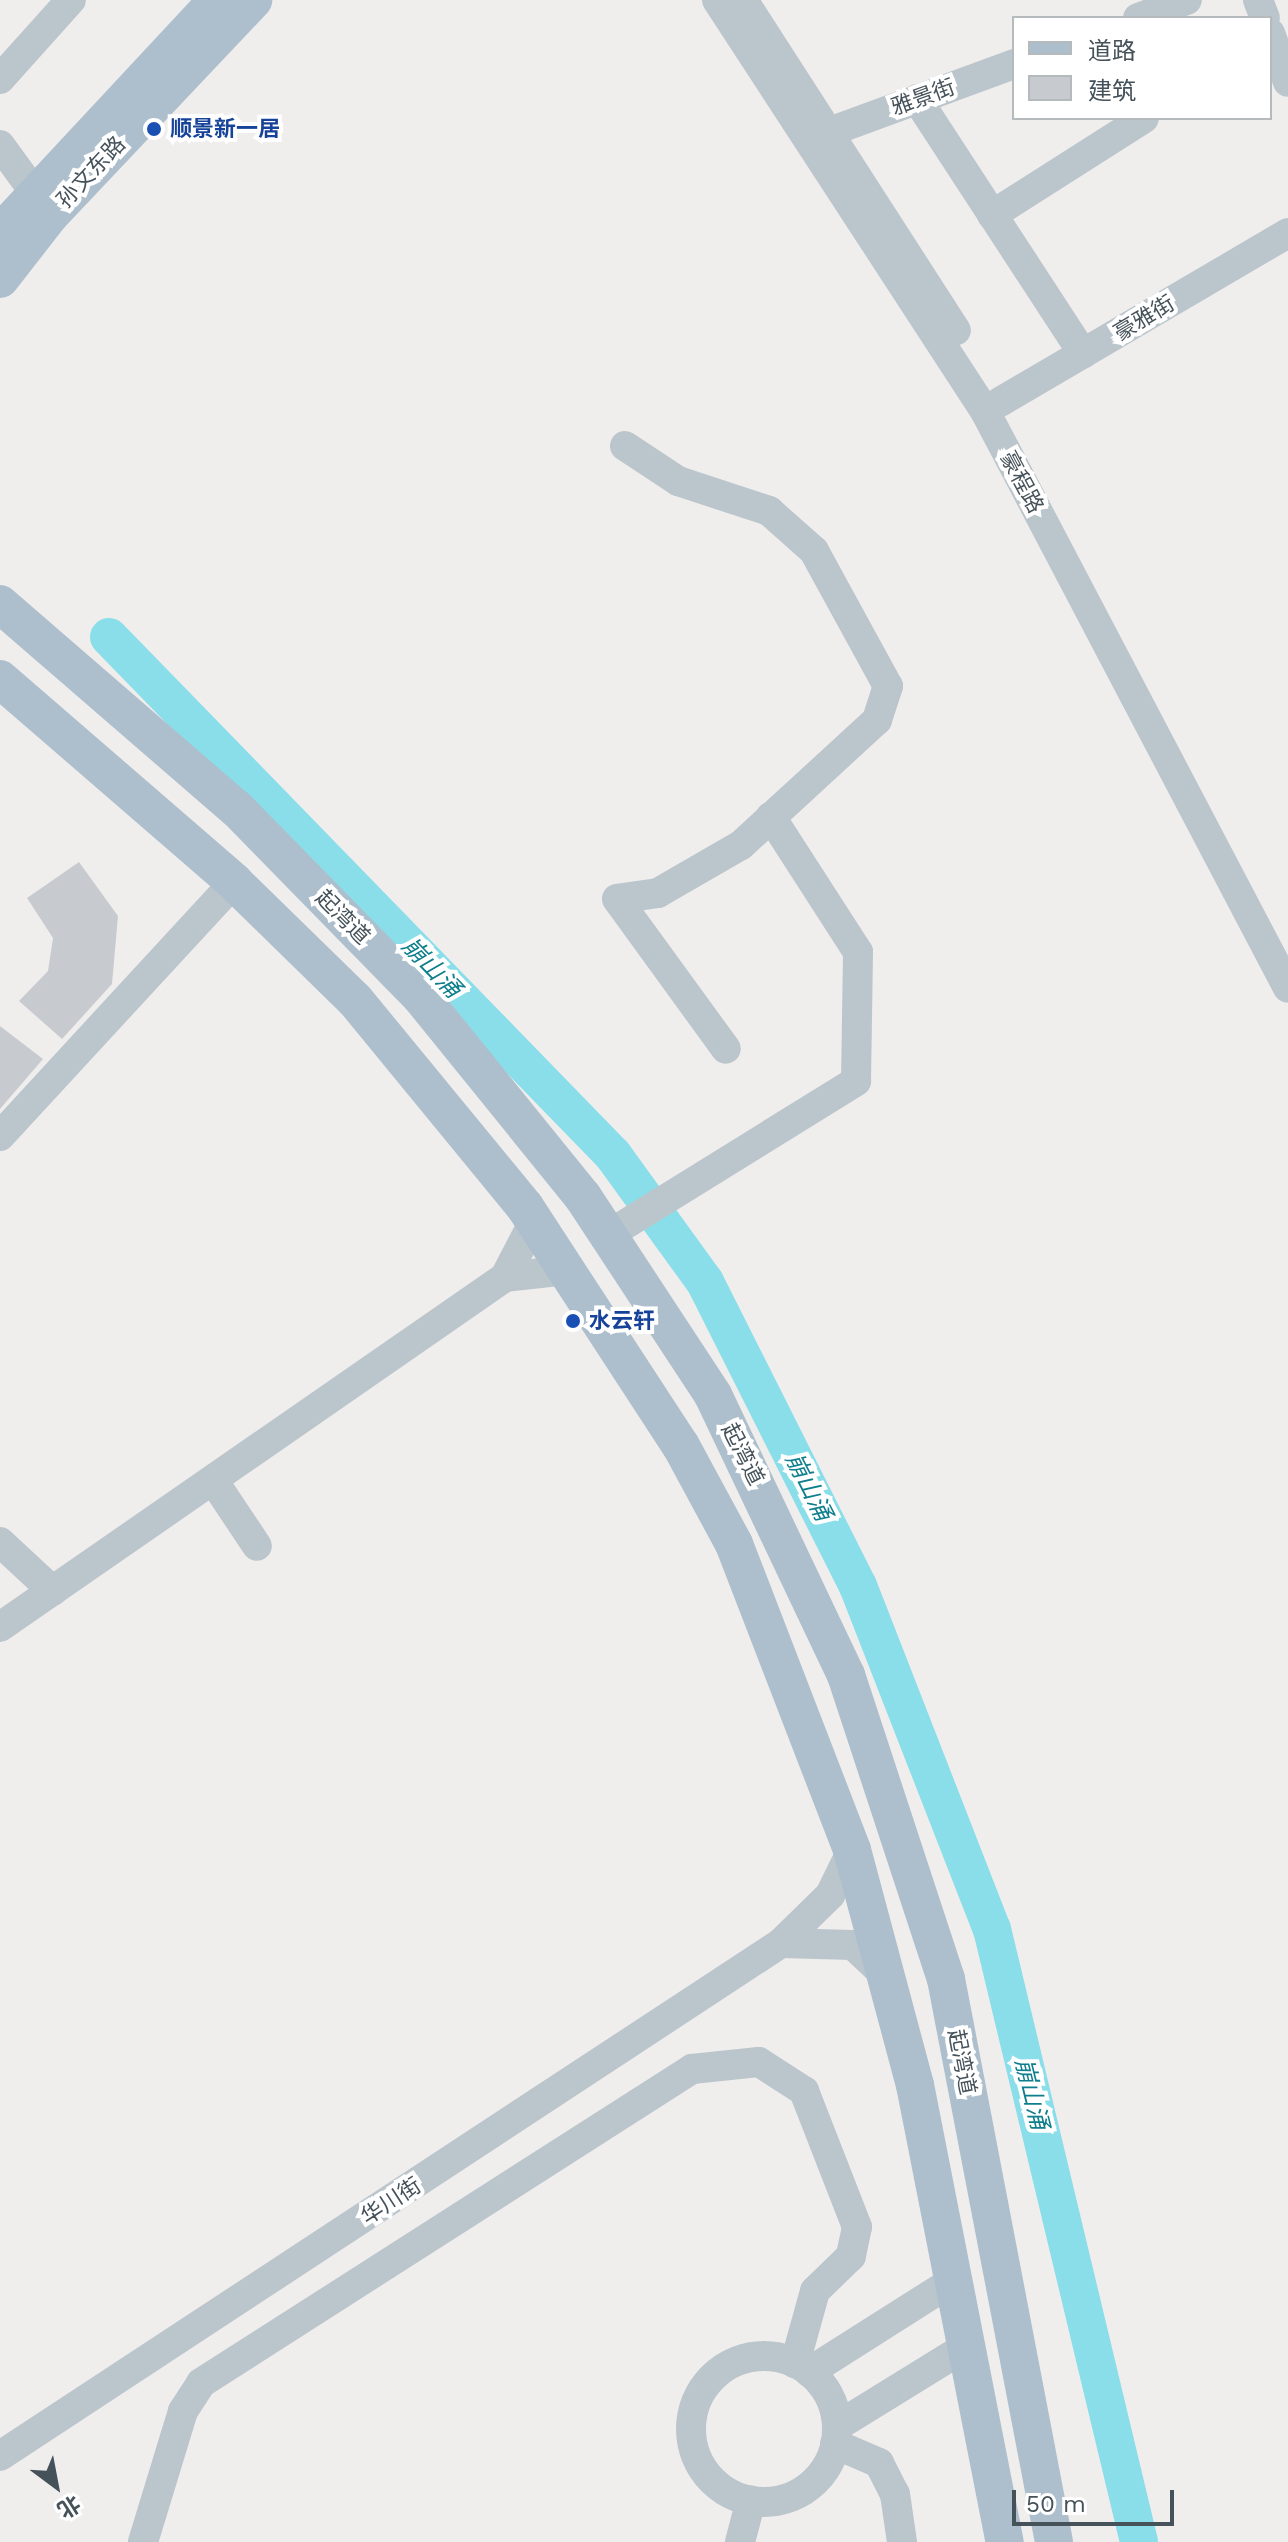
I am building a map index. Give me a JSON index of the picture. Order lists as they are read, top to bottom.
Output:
{
  "streets": {
    "main road": ["孙文东路", "起湾道"],
    "street": [
      "雅景街",
      "豪雅街",
      "豪程路",
      "华川街"
    ]
  },
  "crossings": [
    ["雅景街", "豪程路"],
    ["豪雅街", "豪程路"]
  ],
  "water": ["崩山涌"],
  "places": ["顺景新一居", "水云轩"],
  "legend": ["道路", "建筑"],
  "scale_bar": "50 m",
  "north": "bottom right"
}
